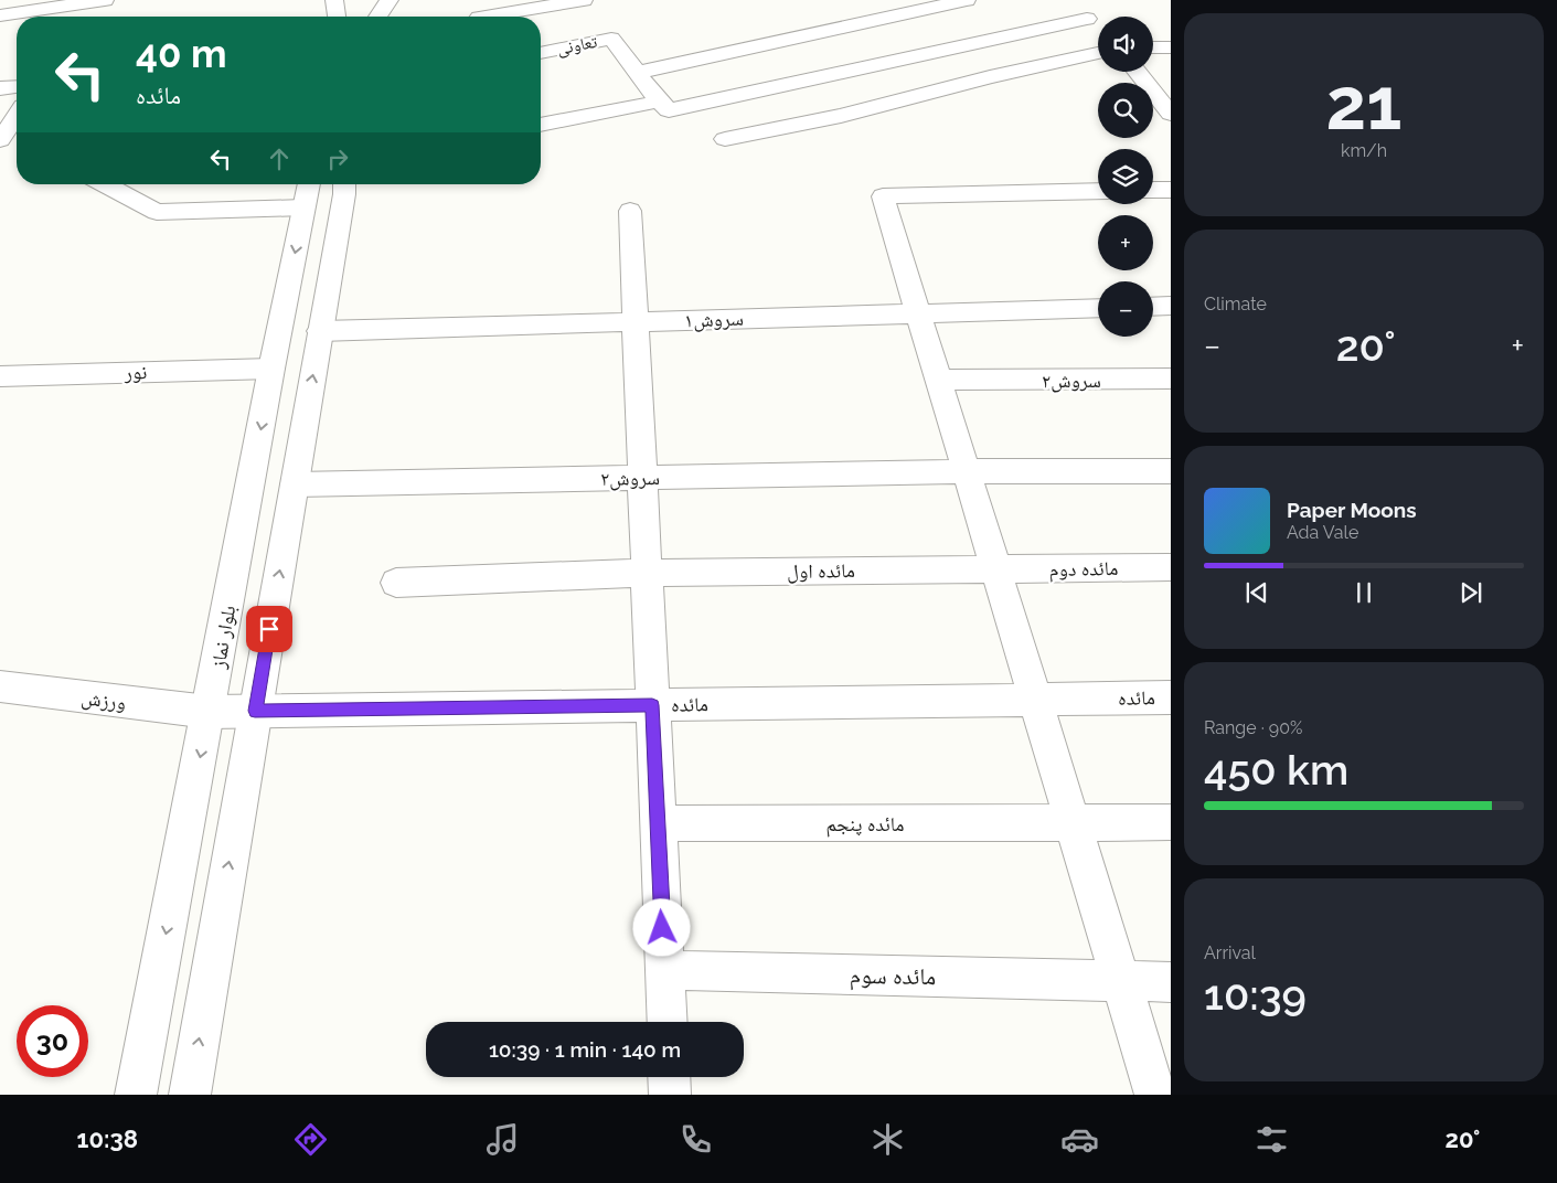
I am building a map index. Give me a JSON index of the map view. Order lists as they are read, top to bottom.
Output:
{
  "streets": {
    "street": [
      "تعاونی",
      "سروش۱",
      "نور",
      "سروش۲",
      "مائده دوم",
      "مائده اول",
      "بلوار نماز",
      "مائده",
      "ورزش",
      "مائده پنجم",
      "مائده سوم"
    ]
  },
  "crossings": [
    ["نور", "بلوار نماز"],
    ["مائده دوم", "مائده اول"],
    ["بلوار نماز", "مائده"],
    ["بلوار نماز", "ورزش"],
    ["مائده", "ورزش"]
  ],
  "page": {
    "tile": [
      ["21", "km/h"],
      "Climate",
      ["Range · 90%", "450 km"],
      ["Arrival", "10:39"]
    ],
    "map_buttons": ["+", "−"],
    "turn": ["40 m", "مائده"],
    "heat": ["−", "20°", "+"],
    "song": ["Paper Moons", "Ada Vale"],
    "limit": "30",
    "trip": "10:39 · 1 min · 140 m",
    "tabs": ["10:38", "20°"]
  }
}
